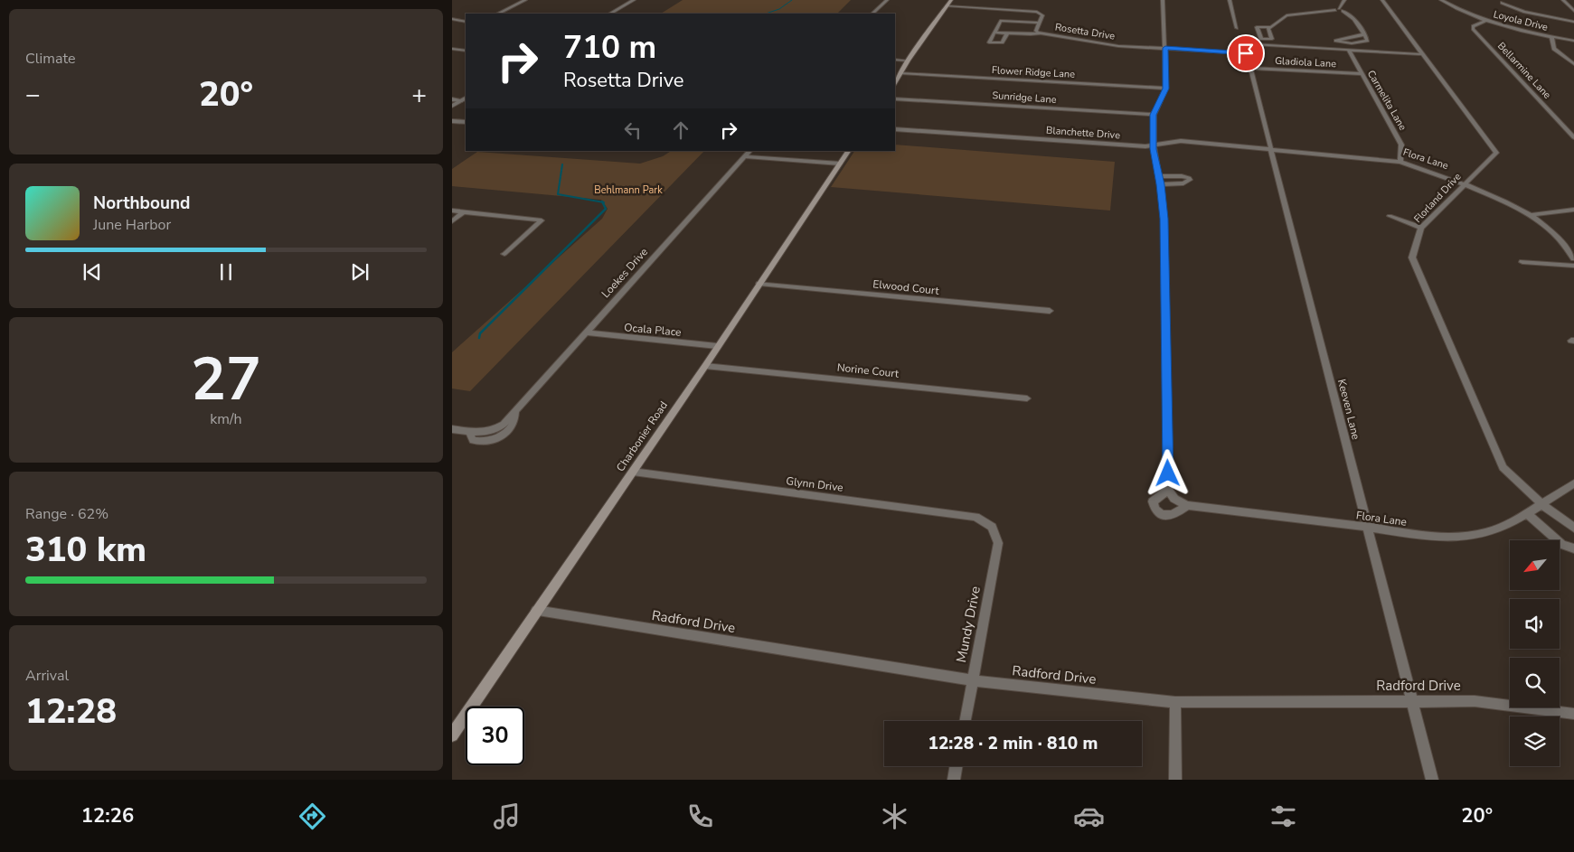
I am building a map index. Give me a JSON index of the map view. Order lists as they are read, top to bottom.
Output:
{
  "streets": {
    "main road": ["Charbonier Road"],
    "street": [
      "Loyola Drive",
      "Rosetta Drive",
      "Gladiola Lane",
      "Bellarmine Lane",
      "Flower Ridge Lane",
      "Sunridge Lane",
      "Carmelita Lane",
      "Blanchette Drive",
      "Flora Lane",
      "Florland Drive",
      "Loekes Drive",
      "Elwood Court",
      "Ocala Place",
      "Norine Court",
      "Keeven Lane",
      "Glynn Drive",
      "Radford Drive",
      "Mundy Drive"
    ]
  },
  "crossings": [
    ["Loyola Drive", "Bellarmine Lane"],
    ["Rosetta Drive", "Carmelita Lane"],
    ["Rosetta Drive", "Florland Drive"],
    ["Rosetta Drive", "Keeven Lane"],
    ["Gladiola Lane", "Carmelita Lane"],
    ["Gladiola Lane", "Keeven Lane"],
    ["Carmelita Lane", "Flora Lane"],
    ["Blanchette Drive", "Flora Lane"],
    ["Blanchette Drive", "Keeven Lane"],
    ["Flora Lane", "Florland Drive"],
    ["Flora Lane", "Keeven Lane"],
    ["Loekes Drive", "Ocala Place"],
    ["Elwood Court", "Charbonier Road"],
    ["Ocala Place", "Charbonier Road"],
    ["Norine Court", "Charbonier Road"],
    ["Keeven Lane", "Radford Drive"],
    ["Charbonier Road", "Glynn Drive"],
    ["Charbonier Road", "Radford Drive"],
    ["Glynn Drive", "Mundy Drive"],
    ["Radford Drive", "Mundy Drive"]
  ],
  "parks": ["Behlmann Park"],
  "north": "bottom left",
  "page": {
    "tile": [
      "Climate",
      ["27", "km/h"],
      ["Range · 62%", "310 km"],
      ["Arrival", "12:28"]
    ],
    "turn": ["710 m", "Rosetta Drive"],
    "heat": ["−", "20°", "+"],
    "song": ["Northbound", "June Harbor"],
    "limit": "30",
    "trip": "12:28 · 2 min · 810 m",
    "tabs": ["12:26", "20°"]
  }
}
